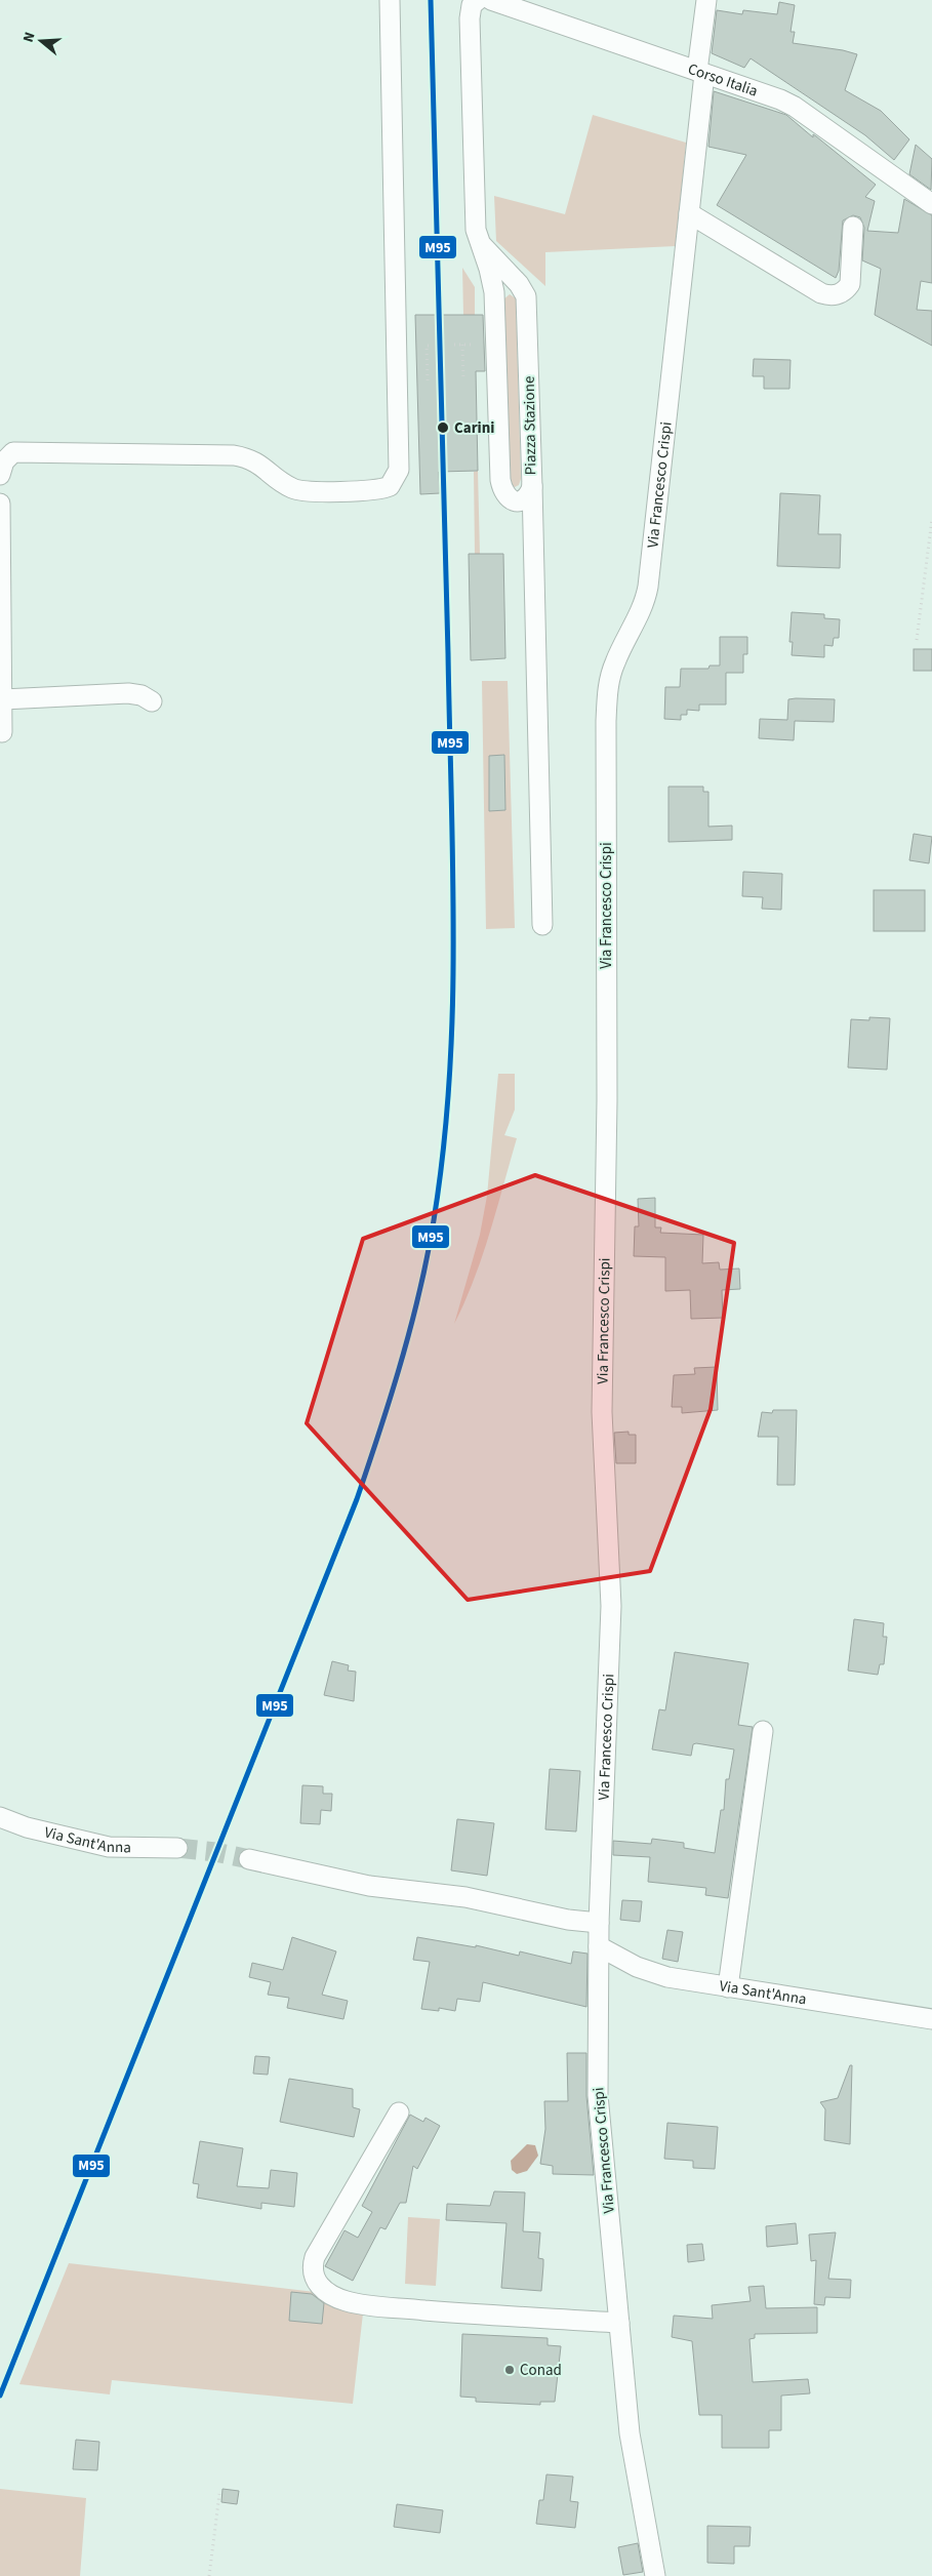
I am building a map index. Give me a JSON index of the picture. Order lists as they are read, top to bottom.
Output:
{
  "streets": {
    "street": [
      "Corso Italia",
      "Piazza Stazione",
      "Via Francesco Crispi",
      "Via Sant'Anna"
    ]
  },
  "crossings": [
    ["Corso Italia", "Via Francesco Crispi"],
    ["Via Francesco Crispi", "Via Sant'Anna"]
  ],
  "places": ["Carini", "Conad"],
  "lines": ["transit line M95"],
  "north": "left"
}
